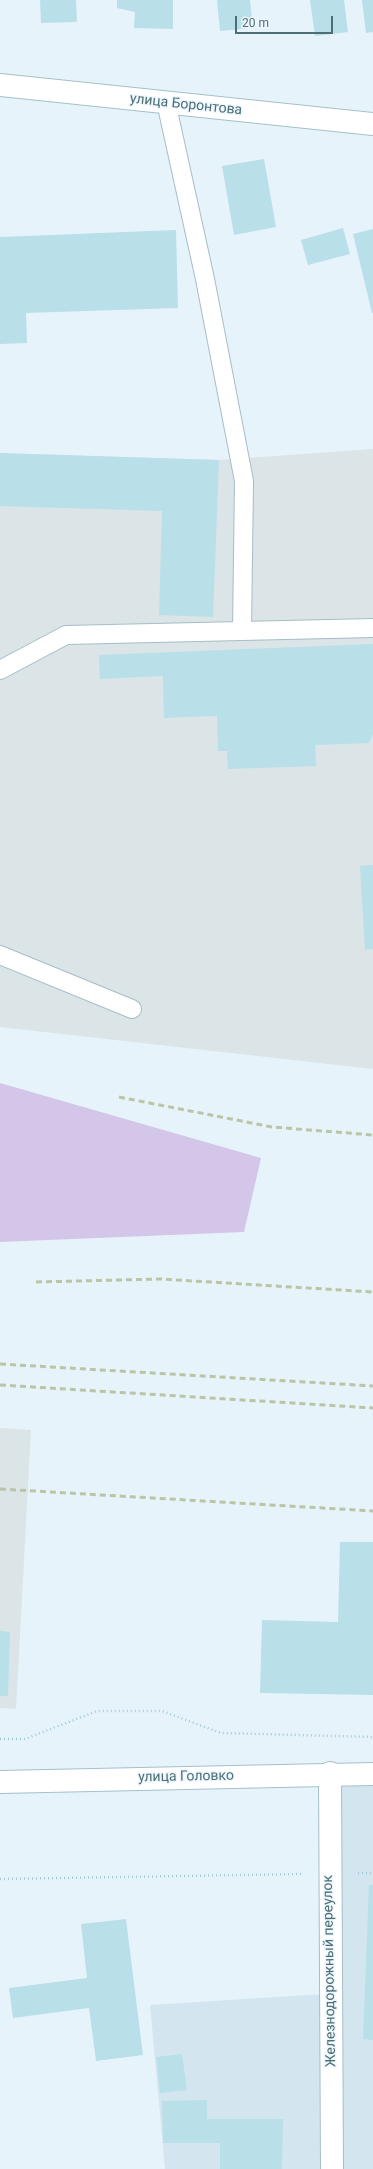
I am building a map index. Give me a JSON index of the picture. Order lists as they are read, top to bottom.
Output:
{
  "streets": {
    "street": ["улица Боронтова", "улица Головко", "Железнодорожный переулок"]
  },
  "crossings": [
    ["улица Головко", "Железнодорожный переулок"]
  ],
  "scale_bar": "20 m"
}
